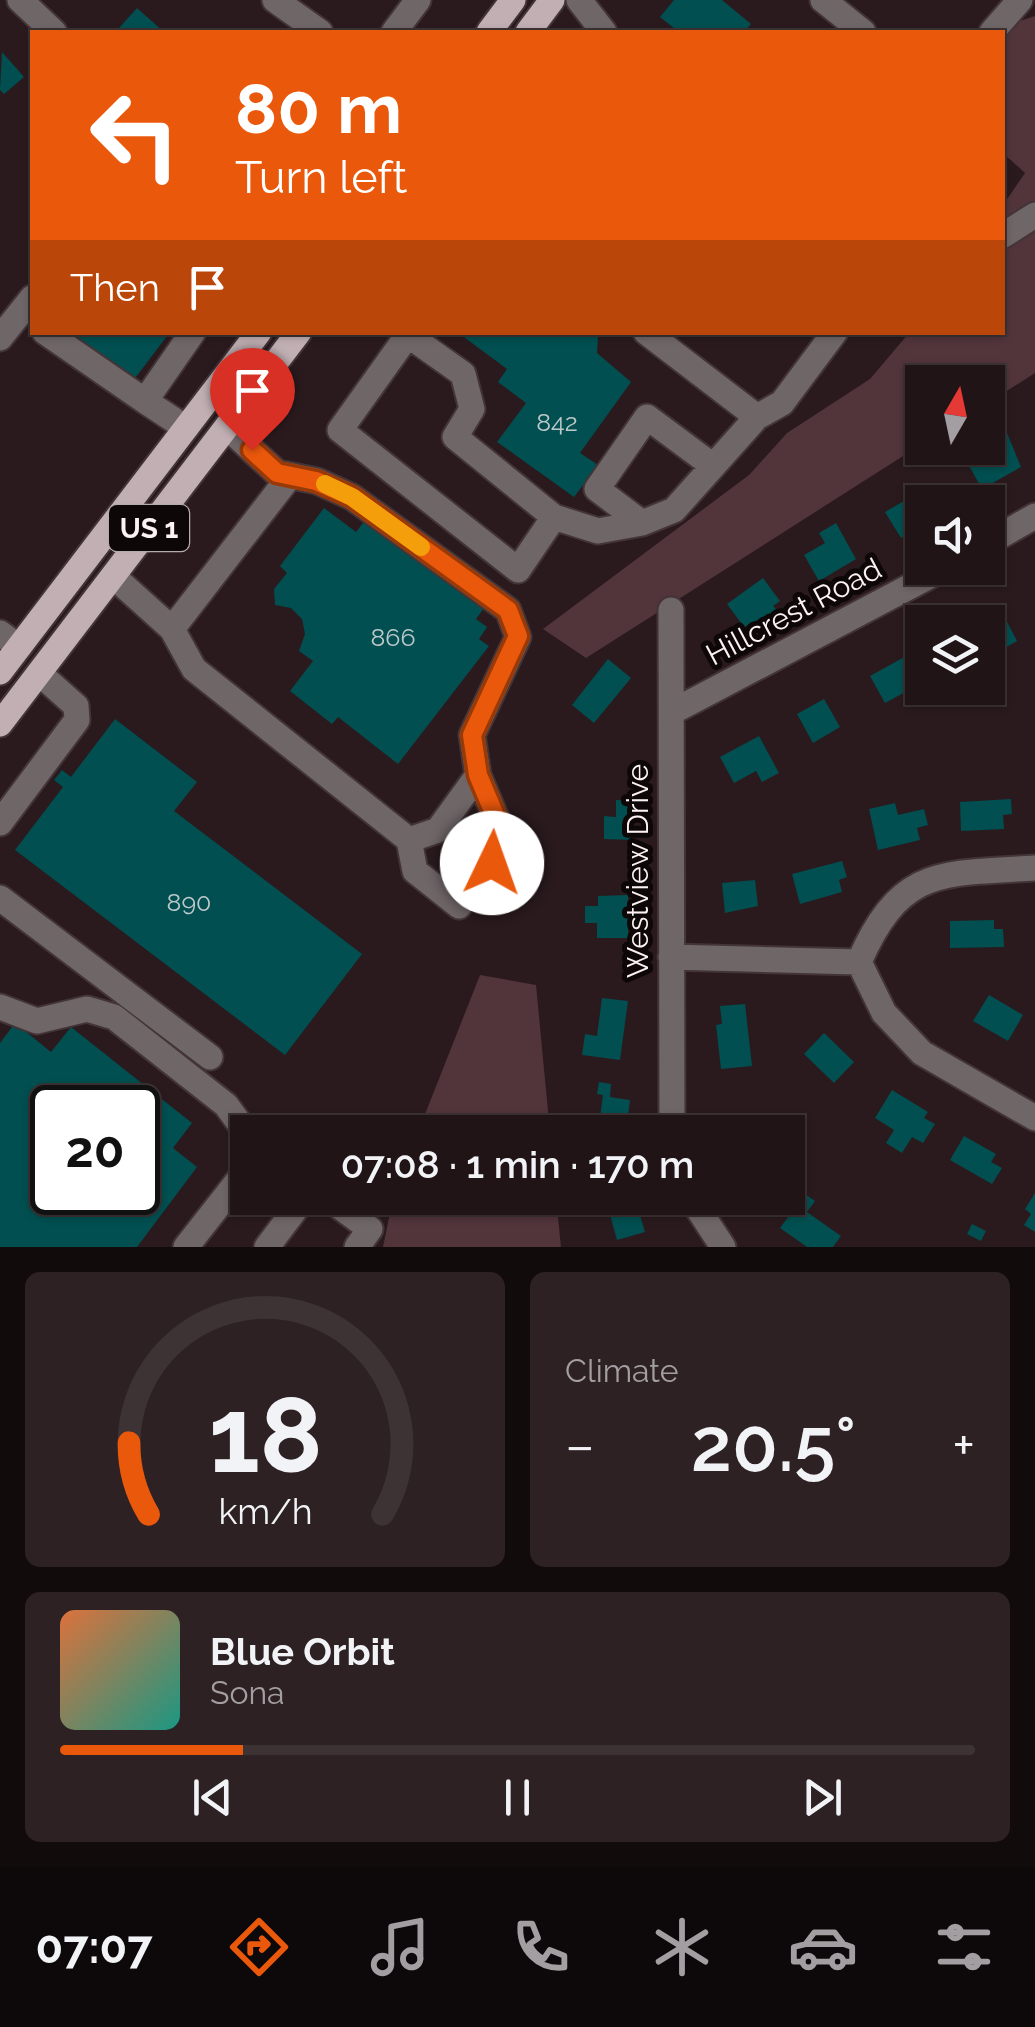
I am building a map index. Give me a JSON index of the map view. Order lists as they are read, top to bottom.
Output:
{
  "streets": {
    "main road": ["US 1"],
    "street": ["Hillcrest Road", "Westview Drive"]
  },
  "crossings": [
    ["Hillcrest Road", "Westview Drive"]
  ],
  "house_numbers": ["842", "866", "890"],
  "north": "top",
  "page": {
    "turn": ["80 m", "Turn left"],
    "then": "Then",
    "limit": "20",
    "trip": "07:08 · 1 min · 170 m",
    "tile": "Climate",
    "heat": ["−", "20.5°", "+"],
    "song": ["Blue Orbit", "Sona"],
    "tabs": "07:07",
    "gauge": ["18", "km/h"]
  }
}
